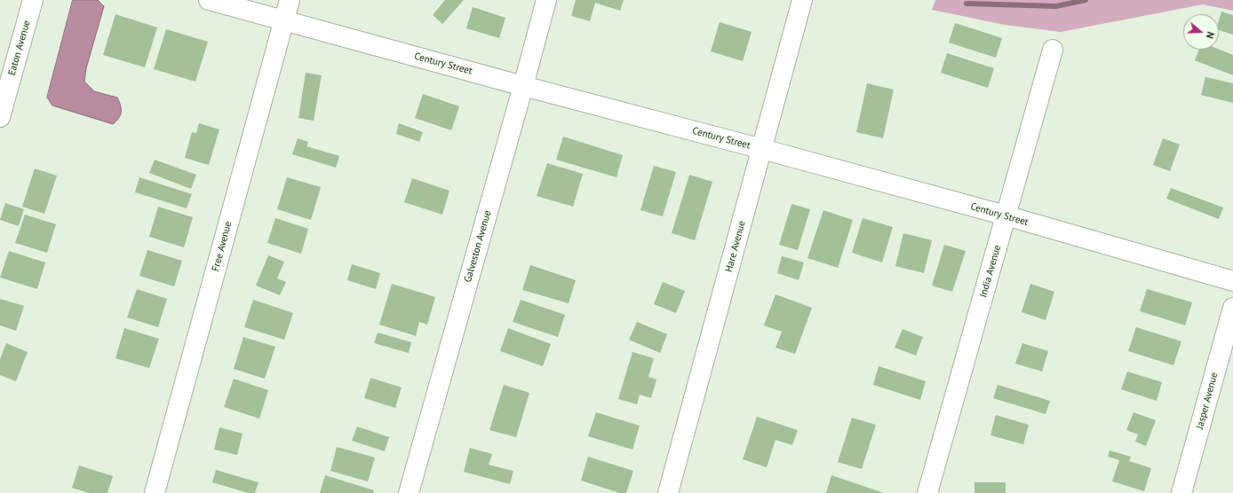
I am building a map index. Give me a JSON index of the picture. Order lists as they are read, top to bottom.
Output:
{
  "streets": {
    "street": [
      "Eaton Avenue",
      "Century Street",
      "Free Avenue",
      "Galveston Avenue",
      "Hare Avenue",
      "India Avenue",
      "Jasper Avenue"
    ]
  },
  "crossings": [
    ["Century Street", "Free Avenue"],
    ["Century Street", "Galveston Avenue"],
    ["Century Street", "Hare Avenue"],
    ["Century Street", "India Avenue"]
  ],
  "north": "right"
}
